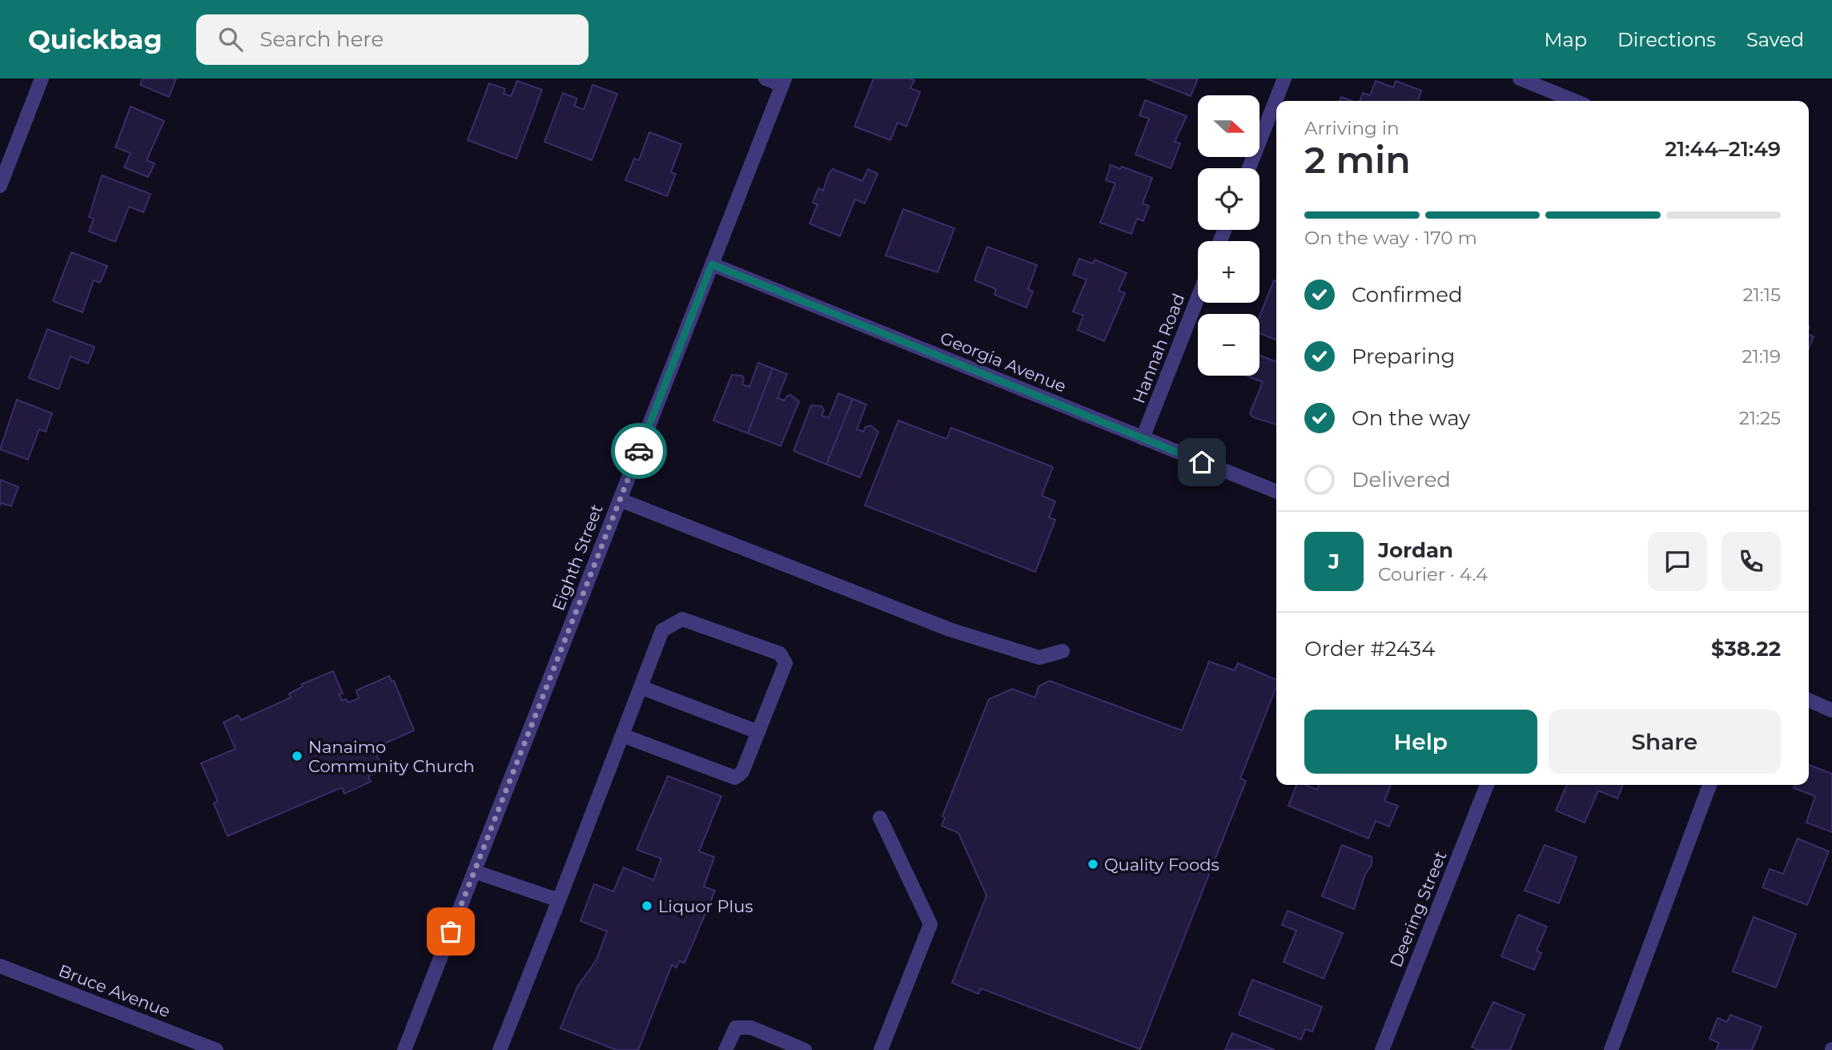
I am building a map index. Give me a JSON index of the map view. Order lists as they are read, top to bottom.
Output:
{
  "streets": {
    "street": [
      "Hannah Road",
      "Georgia Avenue",
      "Eighth Street",
      "Deering Street",
      "Bruce Avenue"
    ]
  },
  "crossings": [
    ["Hannah Road", "Georgia Avenue"],
    ["Georgia Avenue", "Eighth Street"]
  ],
  "places": ["Nanaimo Community Church", "Quality Foods", "Liquor Plus"],
  "north": "right",
  "page": {
    "header": "Quickbag",
    "search": "Search here",
    "nav": ["Map", "Directions", "Saved"],
    "map_buttons": ["+", "−"],
    "heading": ["2 min", "Arriving in", "21:44–21:49"],
    "panel": [
      "Jordan",
      "Courier · 4.4",
      "Order #2434",
      "$38.22"
    ],
    "bar": "On the way · 170 m",
    "list": [
      ["Confirmed", "21:15"],
      ["Preparing", "21:19"],
      ["On the way", "21:25"],
      "Delivered"
    ],
    "round": "J",
    "buttons": ["Help", "Share"]
  }
}
